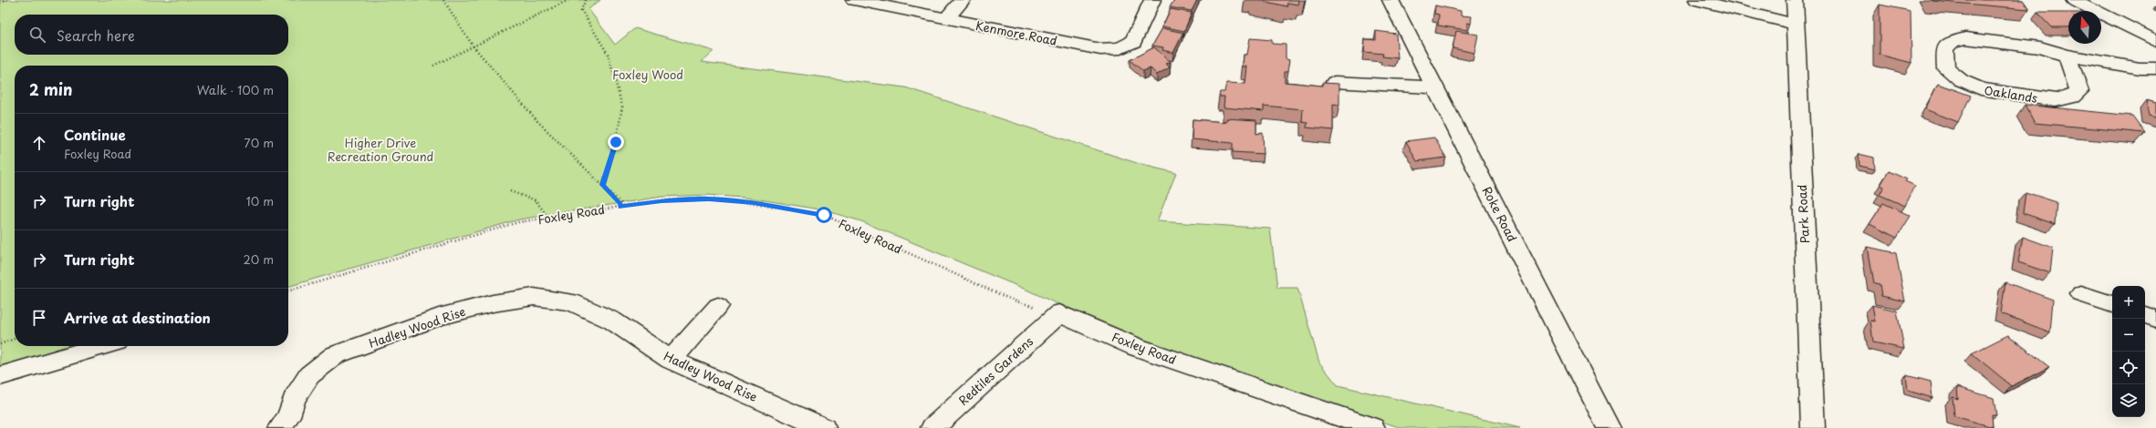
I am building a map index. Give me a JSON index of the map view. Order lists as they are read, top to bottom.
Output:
{
  "streets": {
    "street": [
      "Kenmore Road",
      "Oaklands",
      "Foxley Road",
      "Roke Road",
      "Park Road",
      "Hadley Wood Rise",
      "Redtiles Gardens"
    ]
  },
  "crossings": [
    ["Foxley Road", "Redtiles Gardens"]
  ],
  "parks": ["Foxley Wood", "Higher Drive Recreation Ground"],
  "north": "top",
  "page": {
    "search": "Search here",
    "heading": ["2 min", "Walk · 100 m"],
    "list": [
      ["Continue", "Foxley Road", "70 m"],
      ["Turn right", "10 m"],
      ["Turn right", "20 m"],
      "Arrive at destination"
    ],
    "map_buttons": ["+", "−"]
  }
}
